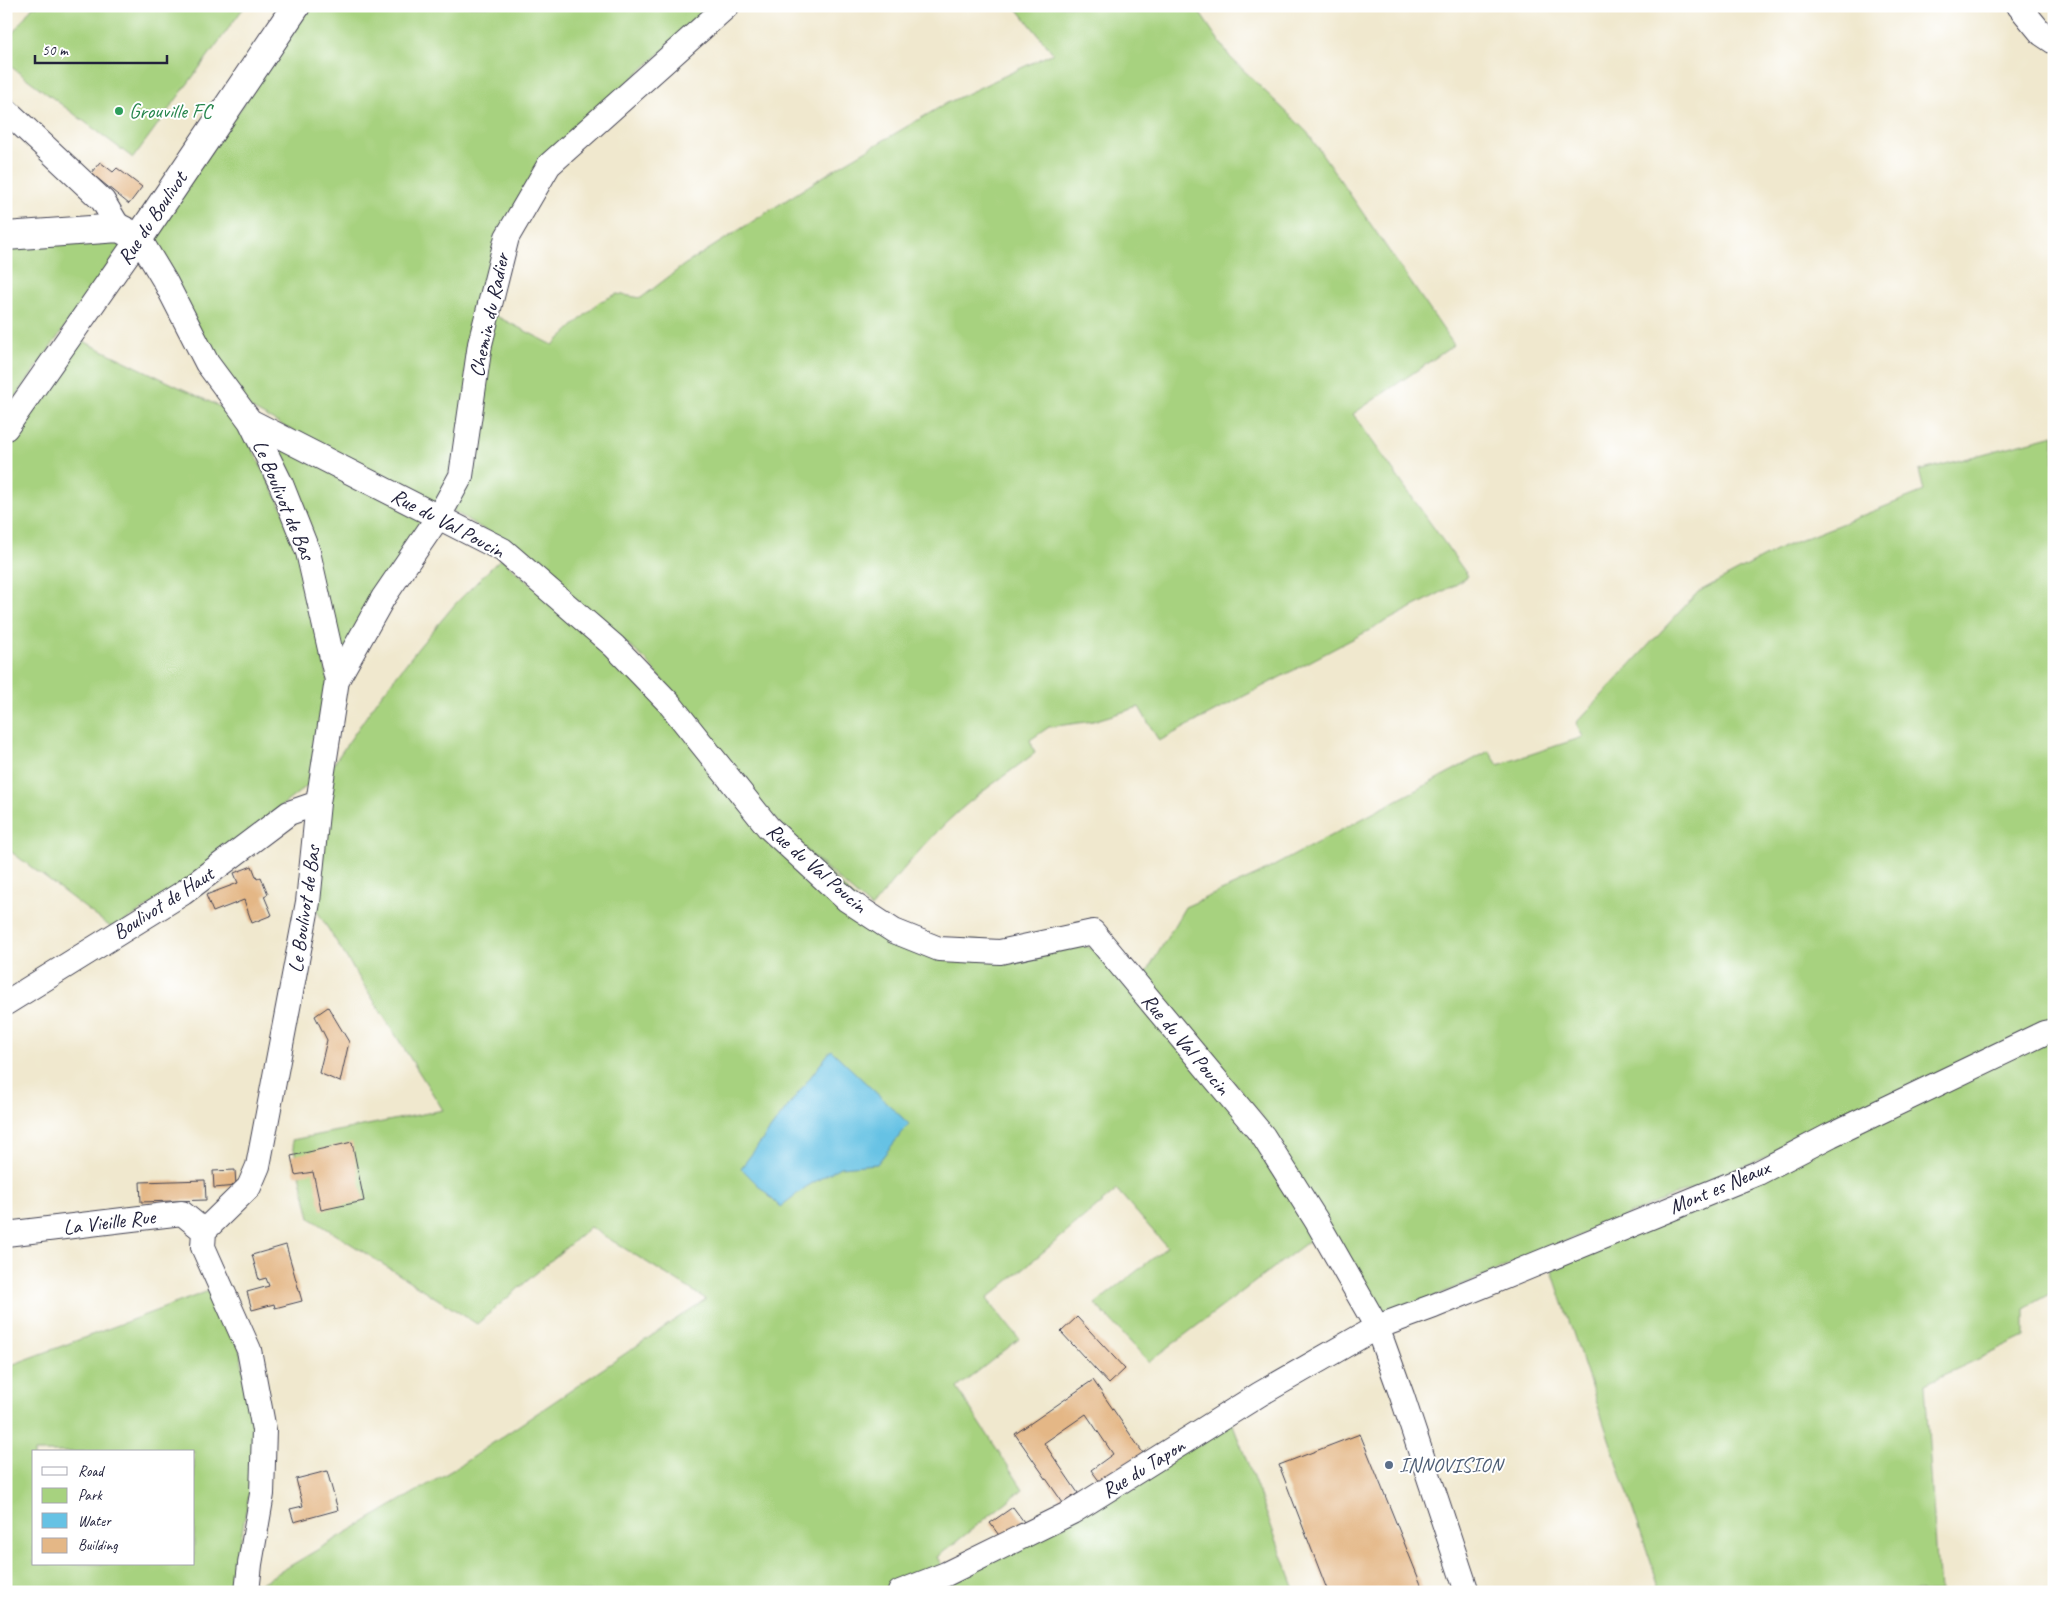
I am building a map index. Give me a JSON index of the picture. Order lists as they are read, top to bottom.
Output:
{
  "streets": {
    "main road": ["Rue du Boulivot"],
    "street": [
      "Chemin du Radier",
      "Le Boulivot de Bas",
      "Rue du Val Poucin",
      "Boulivot de Haut",
      "Mont es Neaux",
      "La Vieille Rue",
      "Rue du Tapon"
    ]
  },
  "crossings": [
    ["Rue du Boulivot", "Le Boulivot de Bas"],
    ["Chemin du Radier", "Le Boulivot de Bas"],
    ["Chemin du Radier", "Rue du Val Poucin"],
    ["Le Boulivot de Bas", "Rue du Val Poucin"],
    ["Le Boulivot de Bas", "Boulivot de Haut"],
    ["Le Boulivot de Bas", "La Vieille Rue"],
    ["Rue du Val Poucin", "Mont es Neaux"],
    ["Rue du Val Poucin", "Rue du Tapon"],
    ["Mont es Neaux", "Rue du Tapon"]
  ],
  "places": ["Grouville FC", "INNOVISION"],
  "legend": [
    "Road",
    "Park",
    "Water",
    "Building"
  ],
  "scale_bar": "50 m"
}
